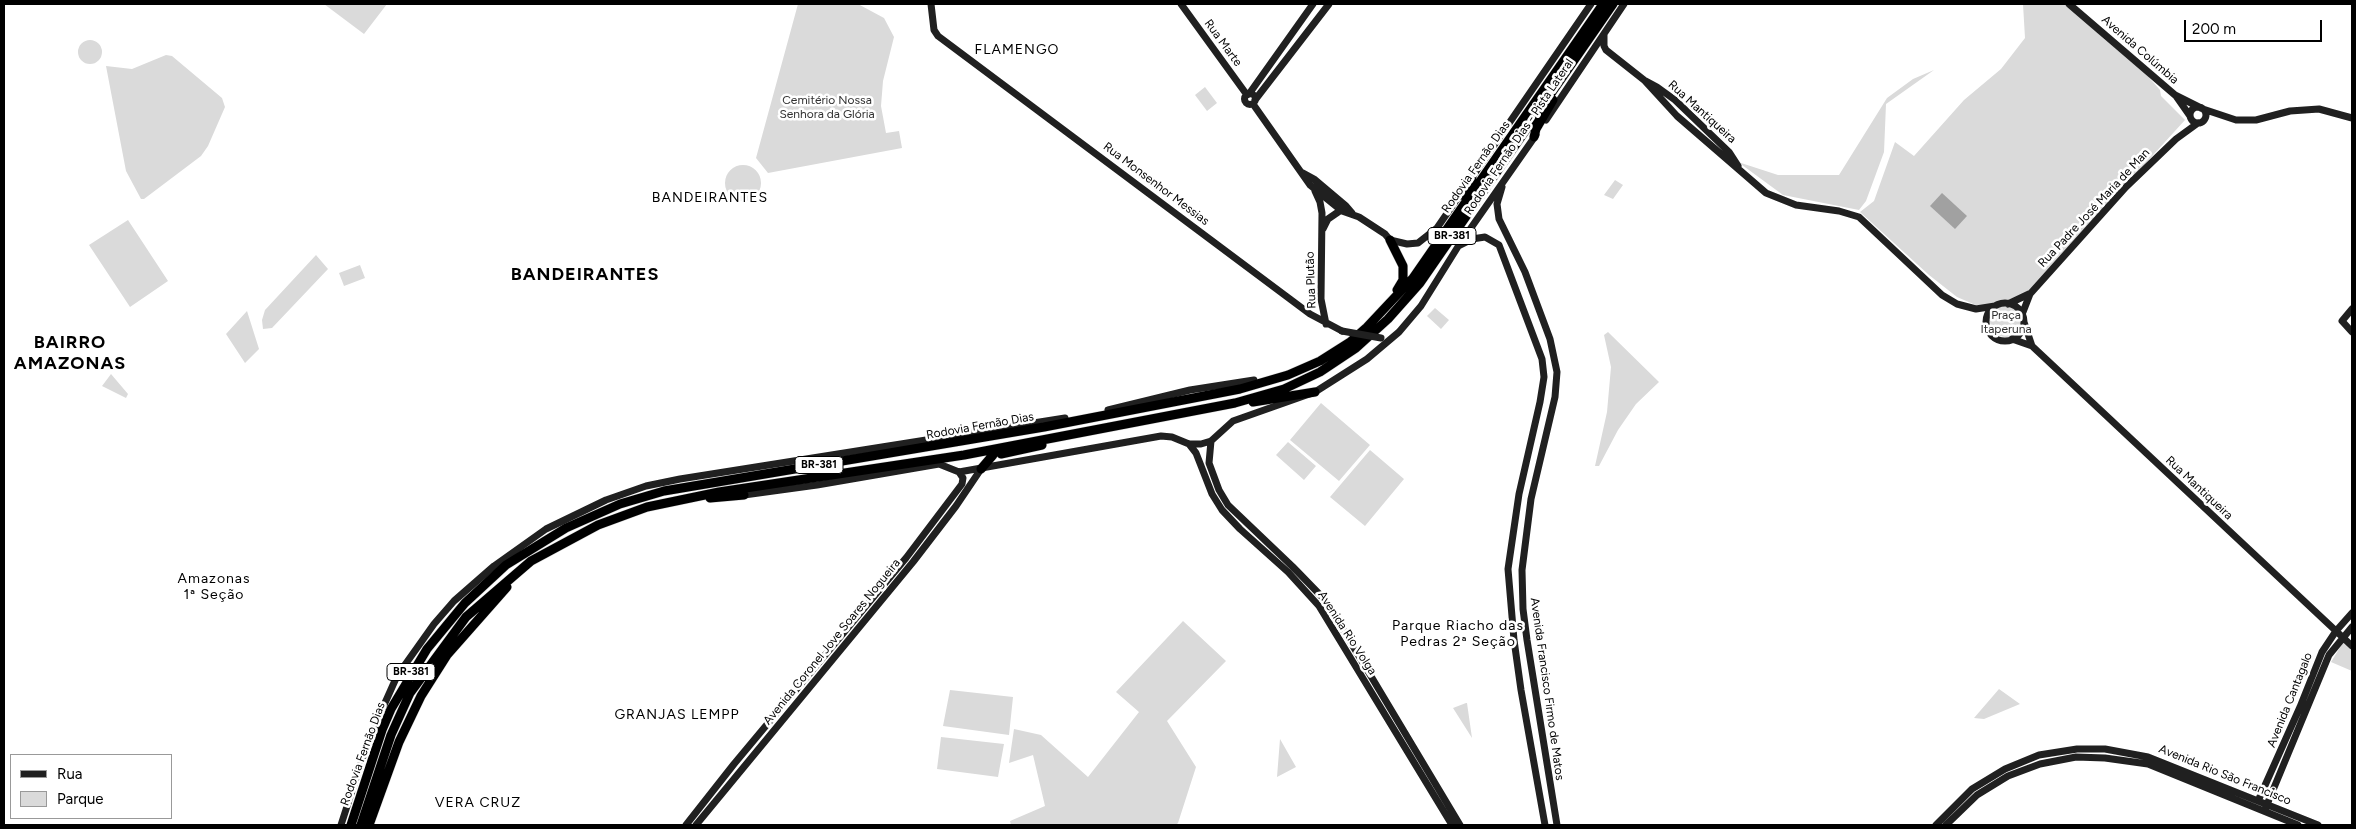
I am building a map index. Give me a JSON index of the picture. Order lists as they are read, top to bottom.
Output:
{
  "streets": {
    "highway": ["Rodovia Fernão Dias", "BR-381"],
    "street": [
      "Rua Marte",
      "Avenida Colúmbia",
      "Rua Mantiqueira",
      "Rodovia Fernão Dias - Pista Lateral",
      "Rua Monsenhor Messias",
      "Rua Padre José Maria de Man",
      "Rua Plutão",
      "Avenida Rio Volga",
      "Avenida Coronel Jove Soares Nogueira",
      "Avenida Francisco Firmo de Matos",
      "Avenida Cantagalo",
      "Avenida Rio São Francisco"
    ]
  },
  "crossings": [
    ["Rua Mantiqueira", "Rodovia Fernão Dias - Pista Lateral"],
    ["Rua Mantiqueira", "Rua Padre José Maria de Man"],
    ["Rua Mantiqueira", "Avenida Cantagalo"],
    ["Rodovia Fernão Dias - Pista Lateral", "Rua Monsenhor Messias"],
    ["Rodovia Fernão Dias - Pista Lateral", "BR-381"],
    ["Rodovia Fernão Dias - Pista Lateral", "Avenida Francisco Firmo de Matos"],
    ["Rodovia Fernão Dias", "BR-381"],
    ["Rua Monsenhor Messias", "BR-381"],
    ["Rua Monsenhor Messias", "Rua Plutão"],
    ["BR-381", "Avenida Rio Volga"],
    ["Avenida Cantagalo", "Avenida Rio São Francisco"]
  ],
  "districts": [
    "FLAMENGO",
    "BANDEIRANTES",
    "BANDEIRANTES",
    "BAIRRO AMAZONAS",
    "Amazonas 1ª Seção",
    "Parque Riacho das Pedras 2ª Seção",
    "GRANJAS LEMPP",
    "VERA CRUZ"
  ],
  "parks": ["Cemitério Nossa Senhora da Glória", "Praça Itaperuna"],
  "legend": ["Rua", "Parque"],
  "scale_bar": "200 m"
}
